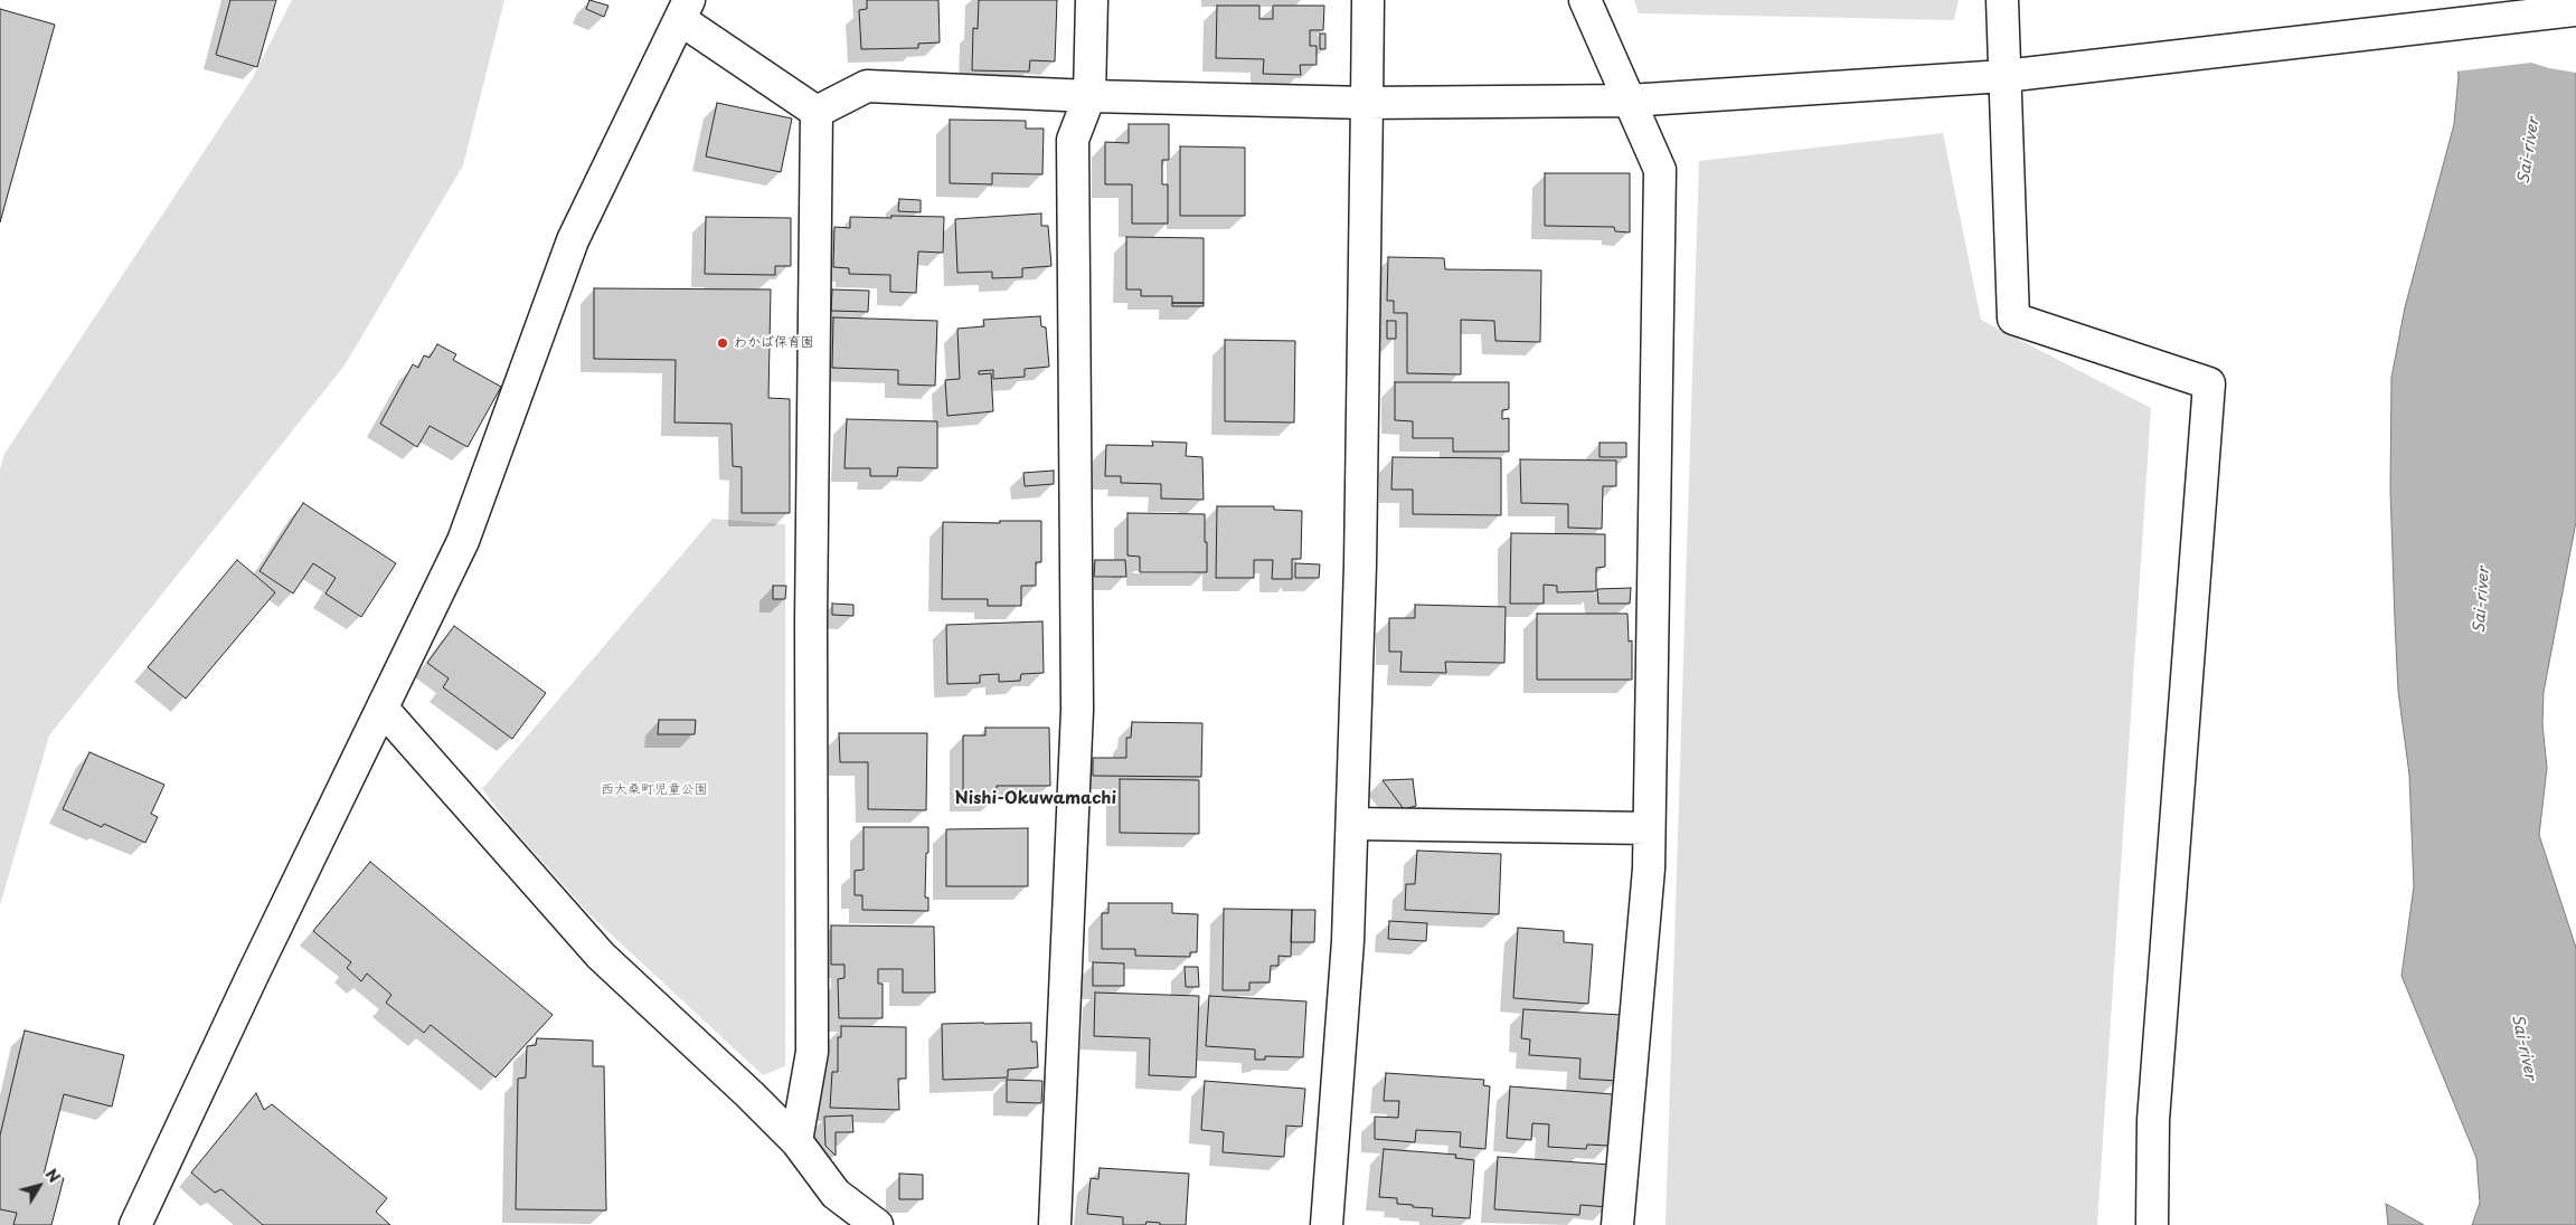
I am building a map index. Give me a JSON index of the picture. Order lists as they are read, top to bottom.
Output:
{
  "districts": ["Nishi-Okuwamachi"],
  "water": ["Sai-river"],
  "parks": ["西大桑町児童公園"],
  "places": ["わかば保育園"],
  "north": "top right"
}
